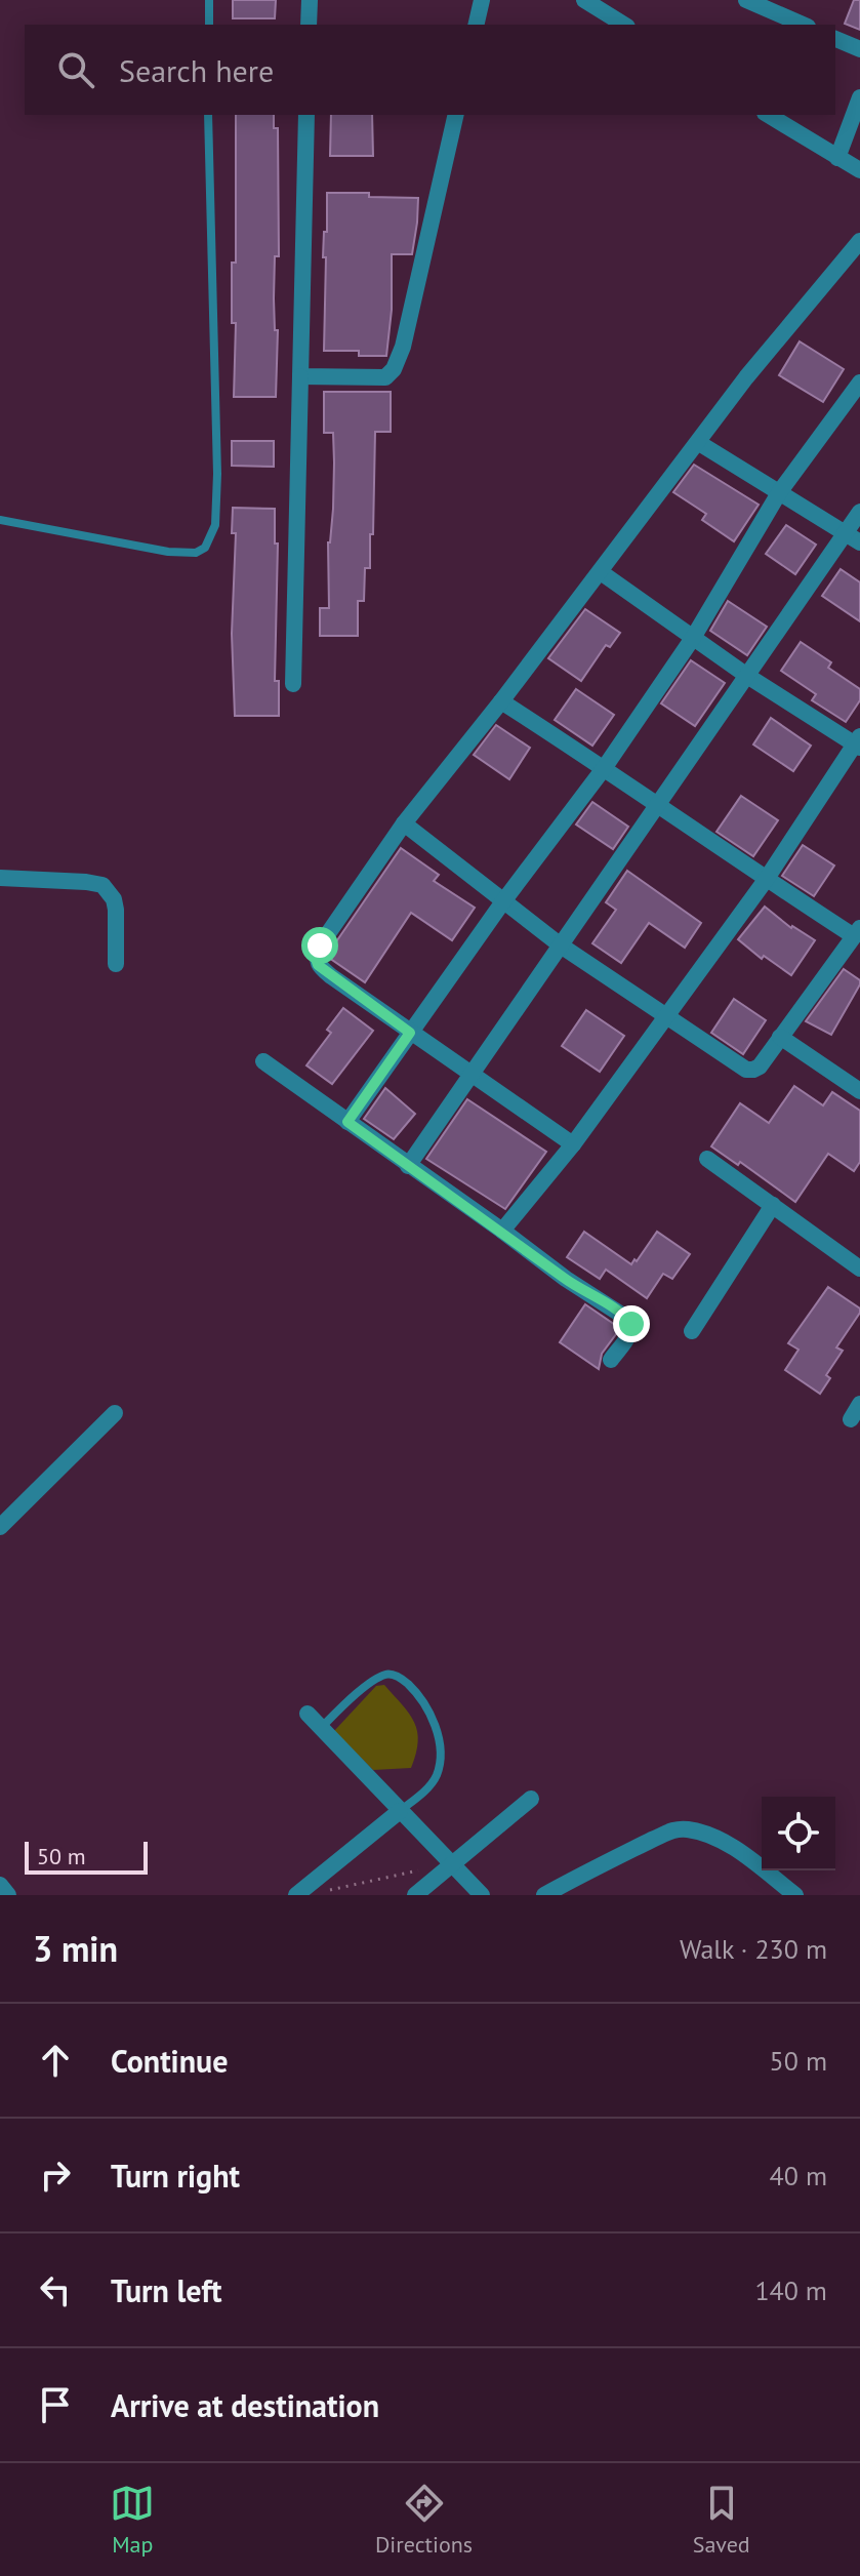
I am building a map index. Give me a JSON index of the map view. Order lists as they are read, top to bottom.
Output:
{
  "scale_bar": "50 m",
  "page": {
    "search": "Search here",
    "scale": "50 m",
    "heading": ["3 min", "Walk · 230 m"],
    "list": [
      ["Continue", "50 m"],
      ["Turn right", "40 m"],
      ["Turn left", "140 m"],
      "Arrive at destination"
    ],
    "nav": ["Map", "Directions", "Saved"]
  }
}
